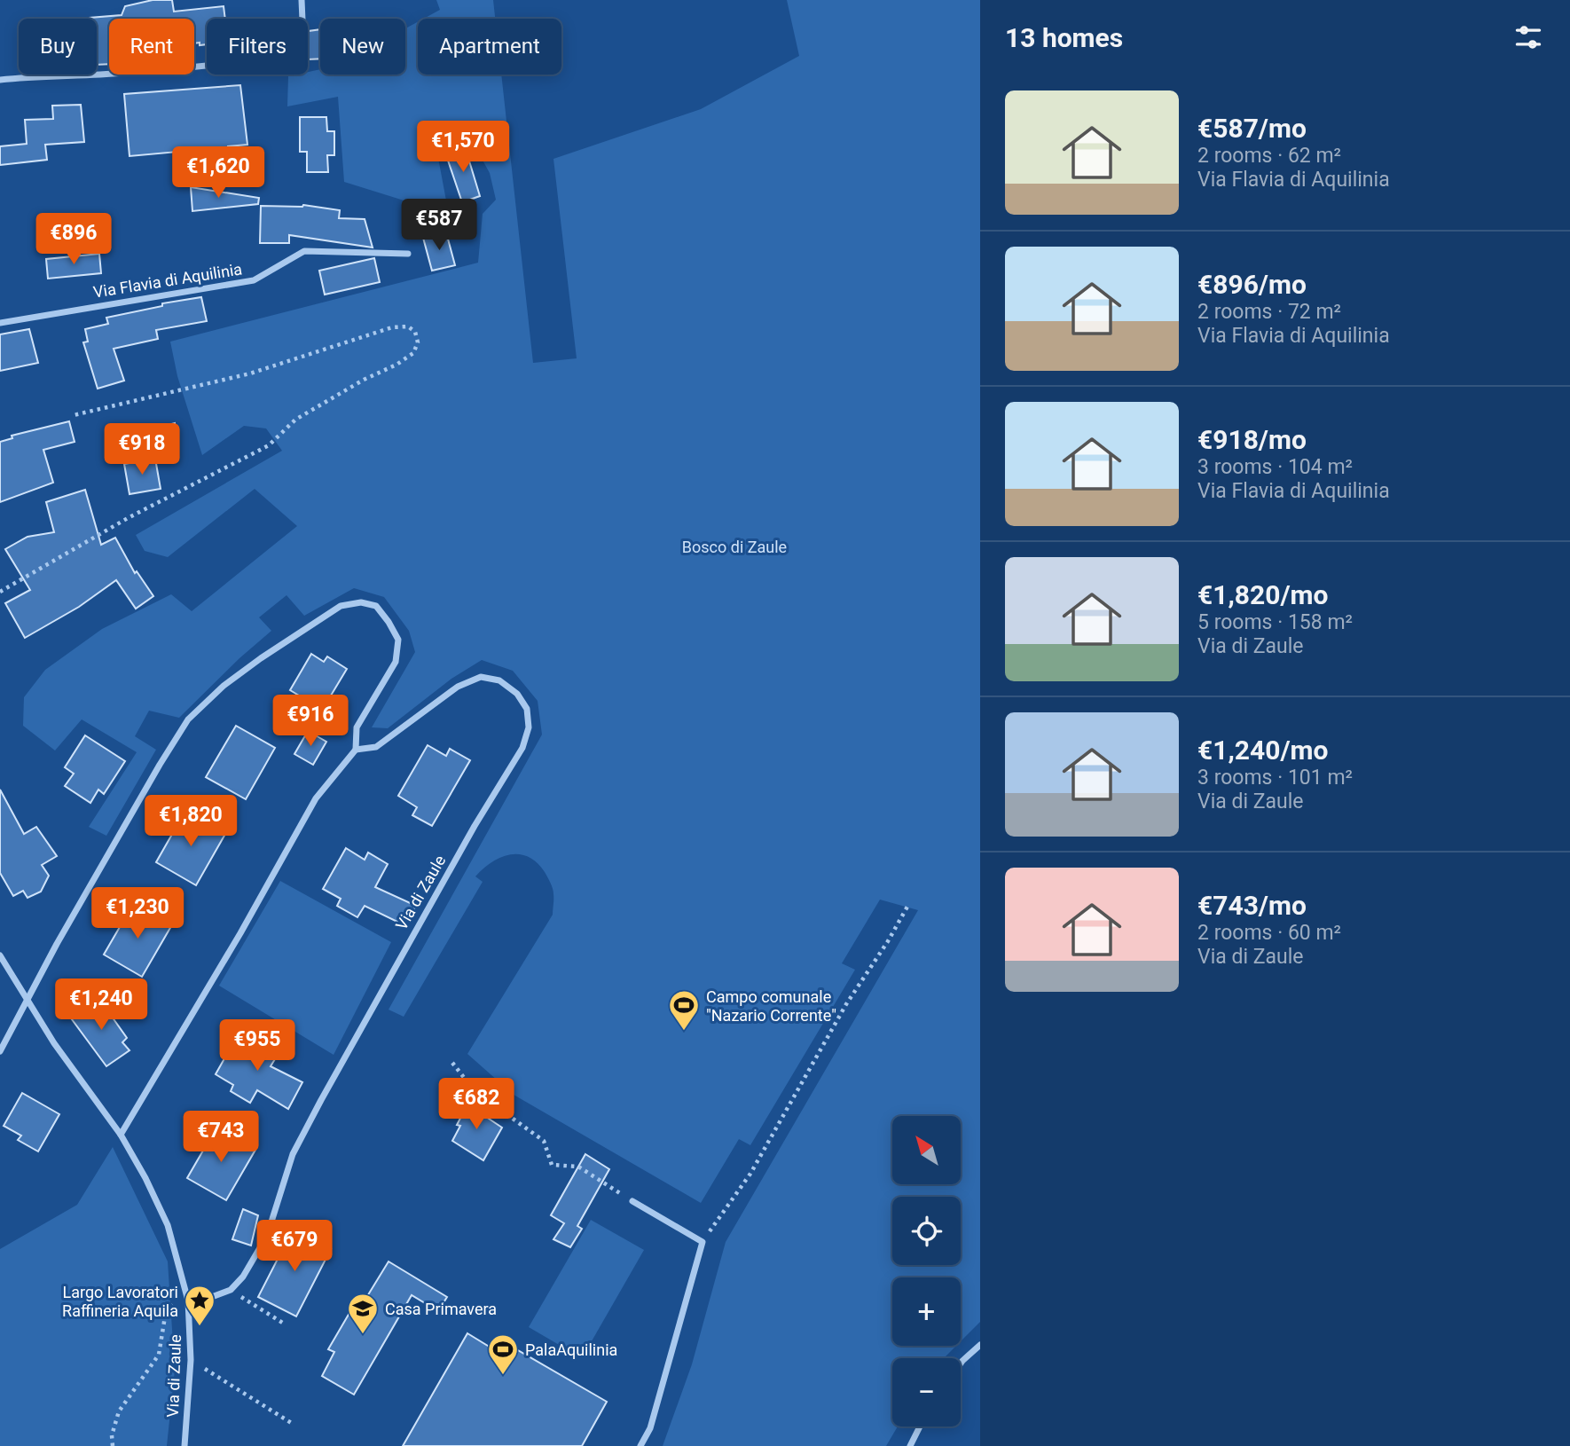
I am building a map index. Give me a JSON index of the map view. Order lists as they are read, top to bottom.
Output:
{
  "streets": {
    "street": ["Via Flavia di Aquilinia", "Via di Zaule"]
  },
  "parks": ["Bosco di Zaule"],
  "places": {
    "sports": ["Campo comunale \"Nazario Corrente\"", "PalaAquilinia"],
    "place": ["Largo Lavoratori Raffineria Aquila"],
    "school or university": ["Casa Primavera"]
  },
  "north": "top left",
  "page": {
    "heading": "13 homes",
    "chip": [
      "Buy",
      "Rent",
      "Filters",
      "New",
      "Apartment"
    ],
    "list": [
      {
        "name": "€587/mo",
        "note": "2 rooms · 62 m² · Via Flavia di Aquilinia"
      },
      {
        "name": "€896/mo",
        "note": "2 rooms · 72 m² · Via Flavia di Aquilinia"
      },
      {
        "name": "€918/mo",
        "note": "3 rooms · 104 m² · Via Flavia di Aquilinia"
      },
      {
        "name": "€1,820/mo",
        "note": "5 rooms · 158 m² · Via di Zaule"
      },
      {
        "name": "€1,240/mo",
        "note": "3 rooms · 101 m² · Via di Zaule"
      },
      {
        "name": "€743/mo",
        "note": "2 rooms · 60 m² · Via di Zaule"
      }
    ],
    "price": [
      "€1,570",
      "€1,620",
      "€587",
      "€896",
      "€918",
      "€916",
      "€1,820",
      "€1,230",
      "€1,240",
      "€955",
      "€682",
      "€743",
      "€679"
    ],
    "map_buttons": ["+", "−"]
  }
}
